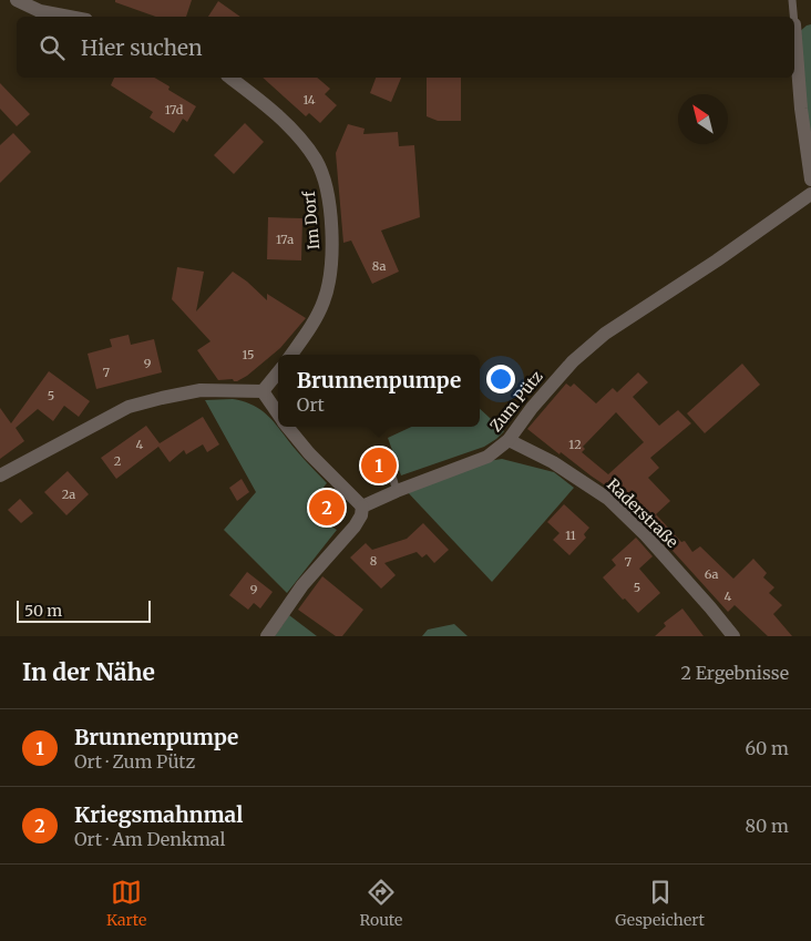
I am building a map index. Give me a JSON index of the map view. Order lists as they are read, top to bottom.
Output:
{
  "streets": {
    "street": ["Im Dorf", "Zum Pütz", "Raderstraße"]
  },
  "crossings": [
    ["Zum Pütz", "Raderstraße"]
  ],
  "house_numbers": [
    "14",
    "17d",
    "17a",
    "8a",
    "15",
    "9",
    "7",
    "5",
    "4",
    "12",
    "2",
    "2a",
    "11",
    "8",
    "7",
    "6a",
    "5",
    "9",
    "4"
  ],
  "scale_bar": "50 m",
  "north": "top left",
  "page": {
    "search": "Hier suchen",
    "popup": ["Brunnenpumpe", "Ort"],
    "pins": ["1", "2"],
    "scale": "50 m",
    "heading": ["In der Nähe", "2 Ergebnisse"],
    "list": [
      {
        "mark": "1",
        "name": "Brunnenpumpe",
        "note": "Ort · Zum Pütz",
        "value": "60 m"
      },
      {
        "mark": "2",
        "name": "Kriegsmahnmal",
        "note": "Ort · Am Denkmal",
        "value": "80 m"
      }
    ],
    "nav": ["Karte", "Route", "Gespeichert"]
  }
}
